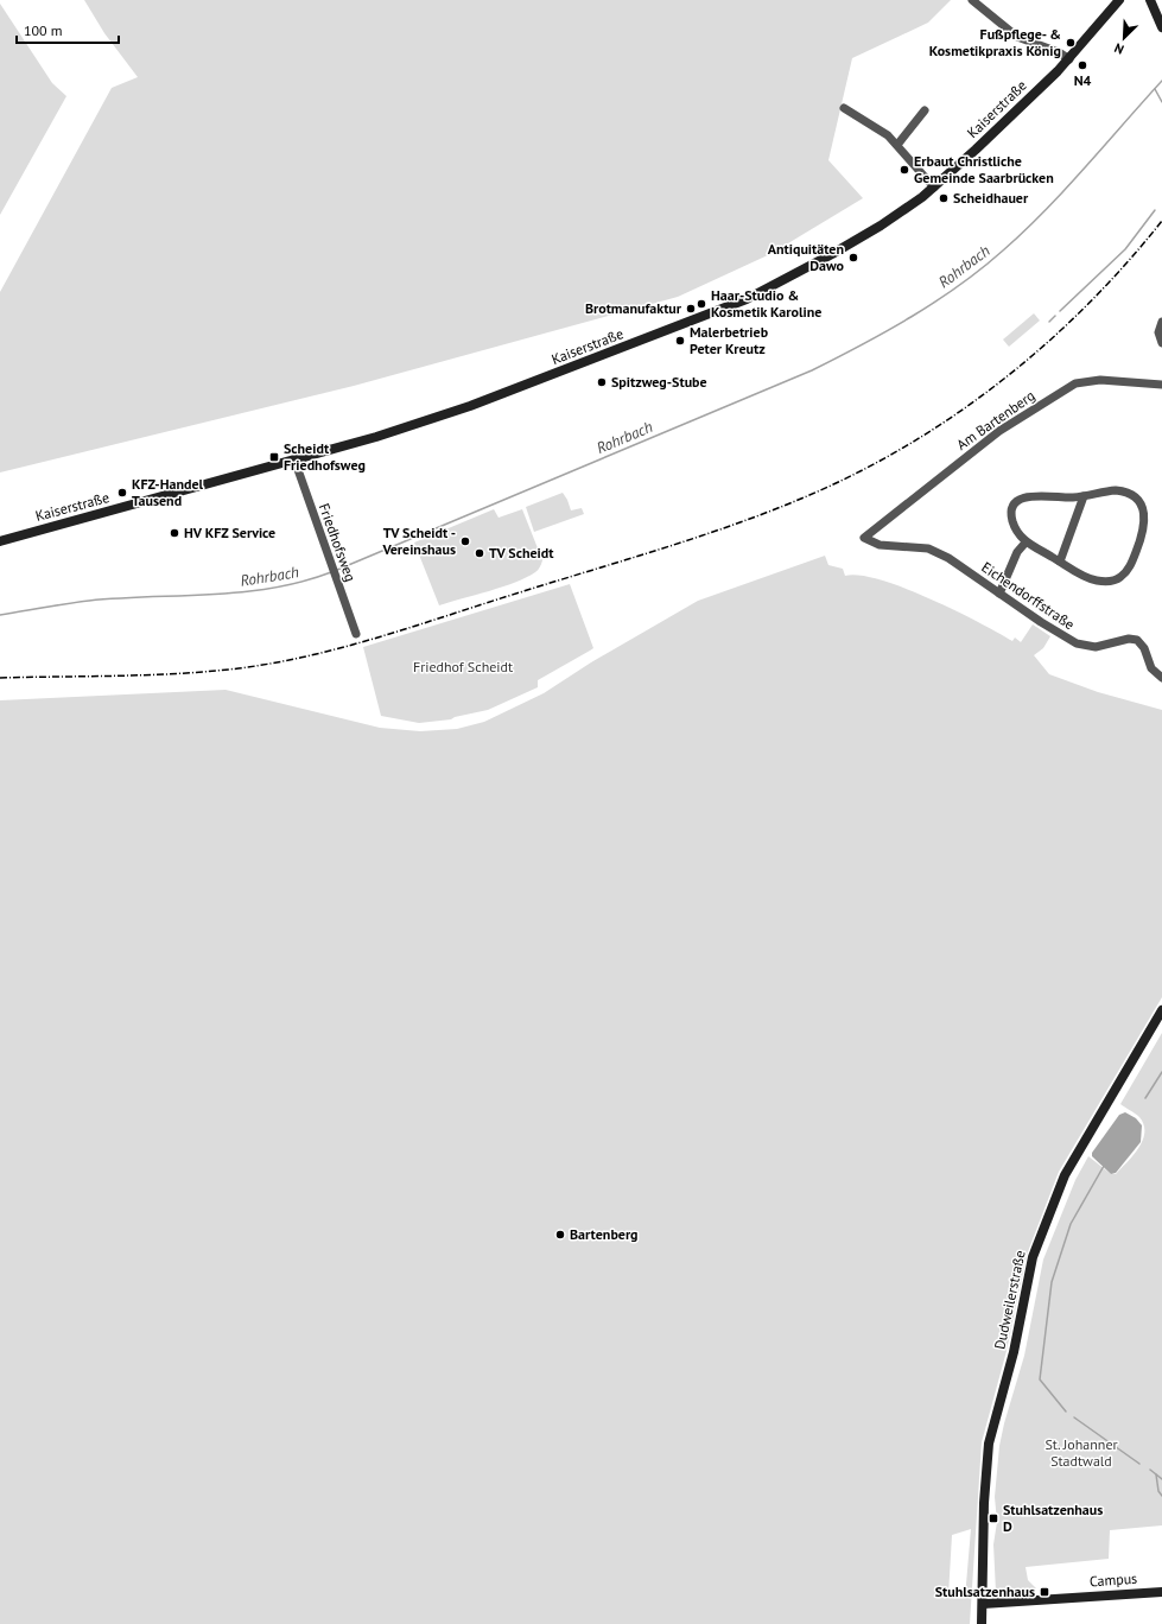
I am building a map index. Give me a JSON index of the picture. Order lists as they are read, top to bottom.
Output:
{
  "streets": {
    "main road": ["Kaiserstraße", "Dudweilerstraße", "Campus"],
    "street": ["Am Bartenberg", "Friedhofsweg", "Eichendorffstraße"]
  },
  "crossings": [
    ["Kaiserstraße", "Friedhofsweg"],
    ["Am Bartenberg", "Eichendorffstraße"],
    ["Dudweilerstraße", "Campus"]
  ],
  "water": ["Rohrbach"],
  "parks": ["Friedhof Scheidt", "St. Johanner Stadtwald"],
  "places": {
    "other": [
      "Fußpflege- & Kosmetikpraxis König",
      "N4",
      "Erbaut Christliche Gemeinde Saarbrücken",
      "Scheidhauer",
      "Antiquitäten Dawo",
      "Haar-Studio & Kosmetik Karoline",
      "Brotmanufaktur",
      "Malerbetrieb Peter Kreutz",
      "Spitzweg-Stube",
      "KFZ-Handel Tausend",
      "HV KFZ Service",
      "TV Scheidt - Vereinshaus",
      "TV Scheidt",
      "Bartenberg"
    ],
    "transit": ["Scheidt Friedhofsweg", "Stuhlsatzenhaus D", "Stuhlsatzenhaus"]
  },
  "scale_bar": "100 m",
  "north": "bottom left"
}
